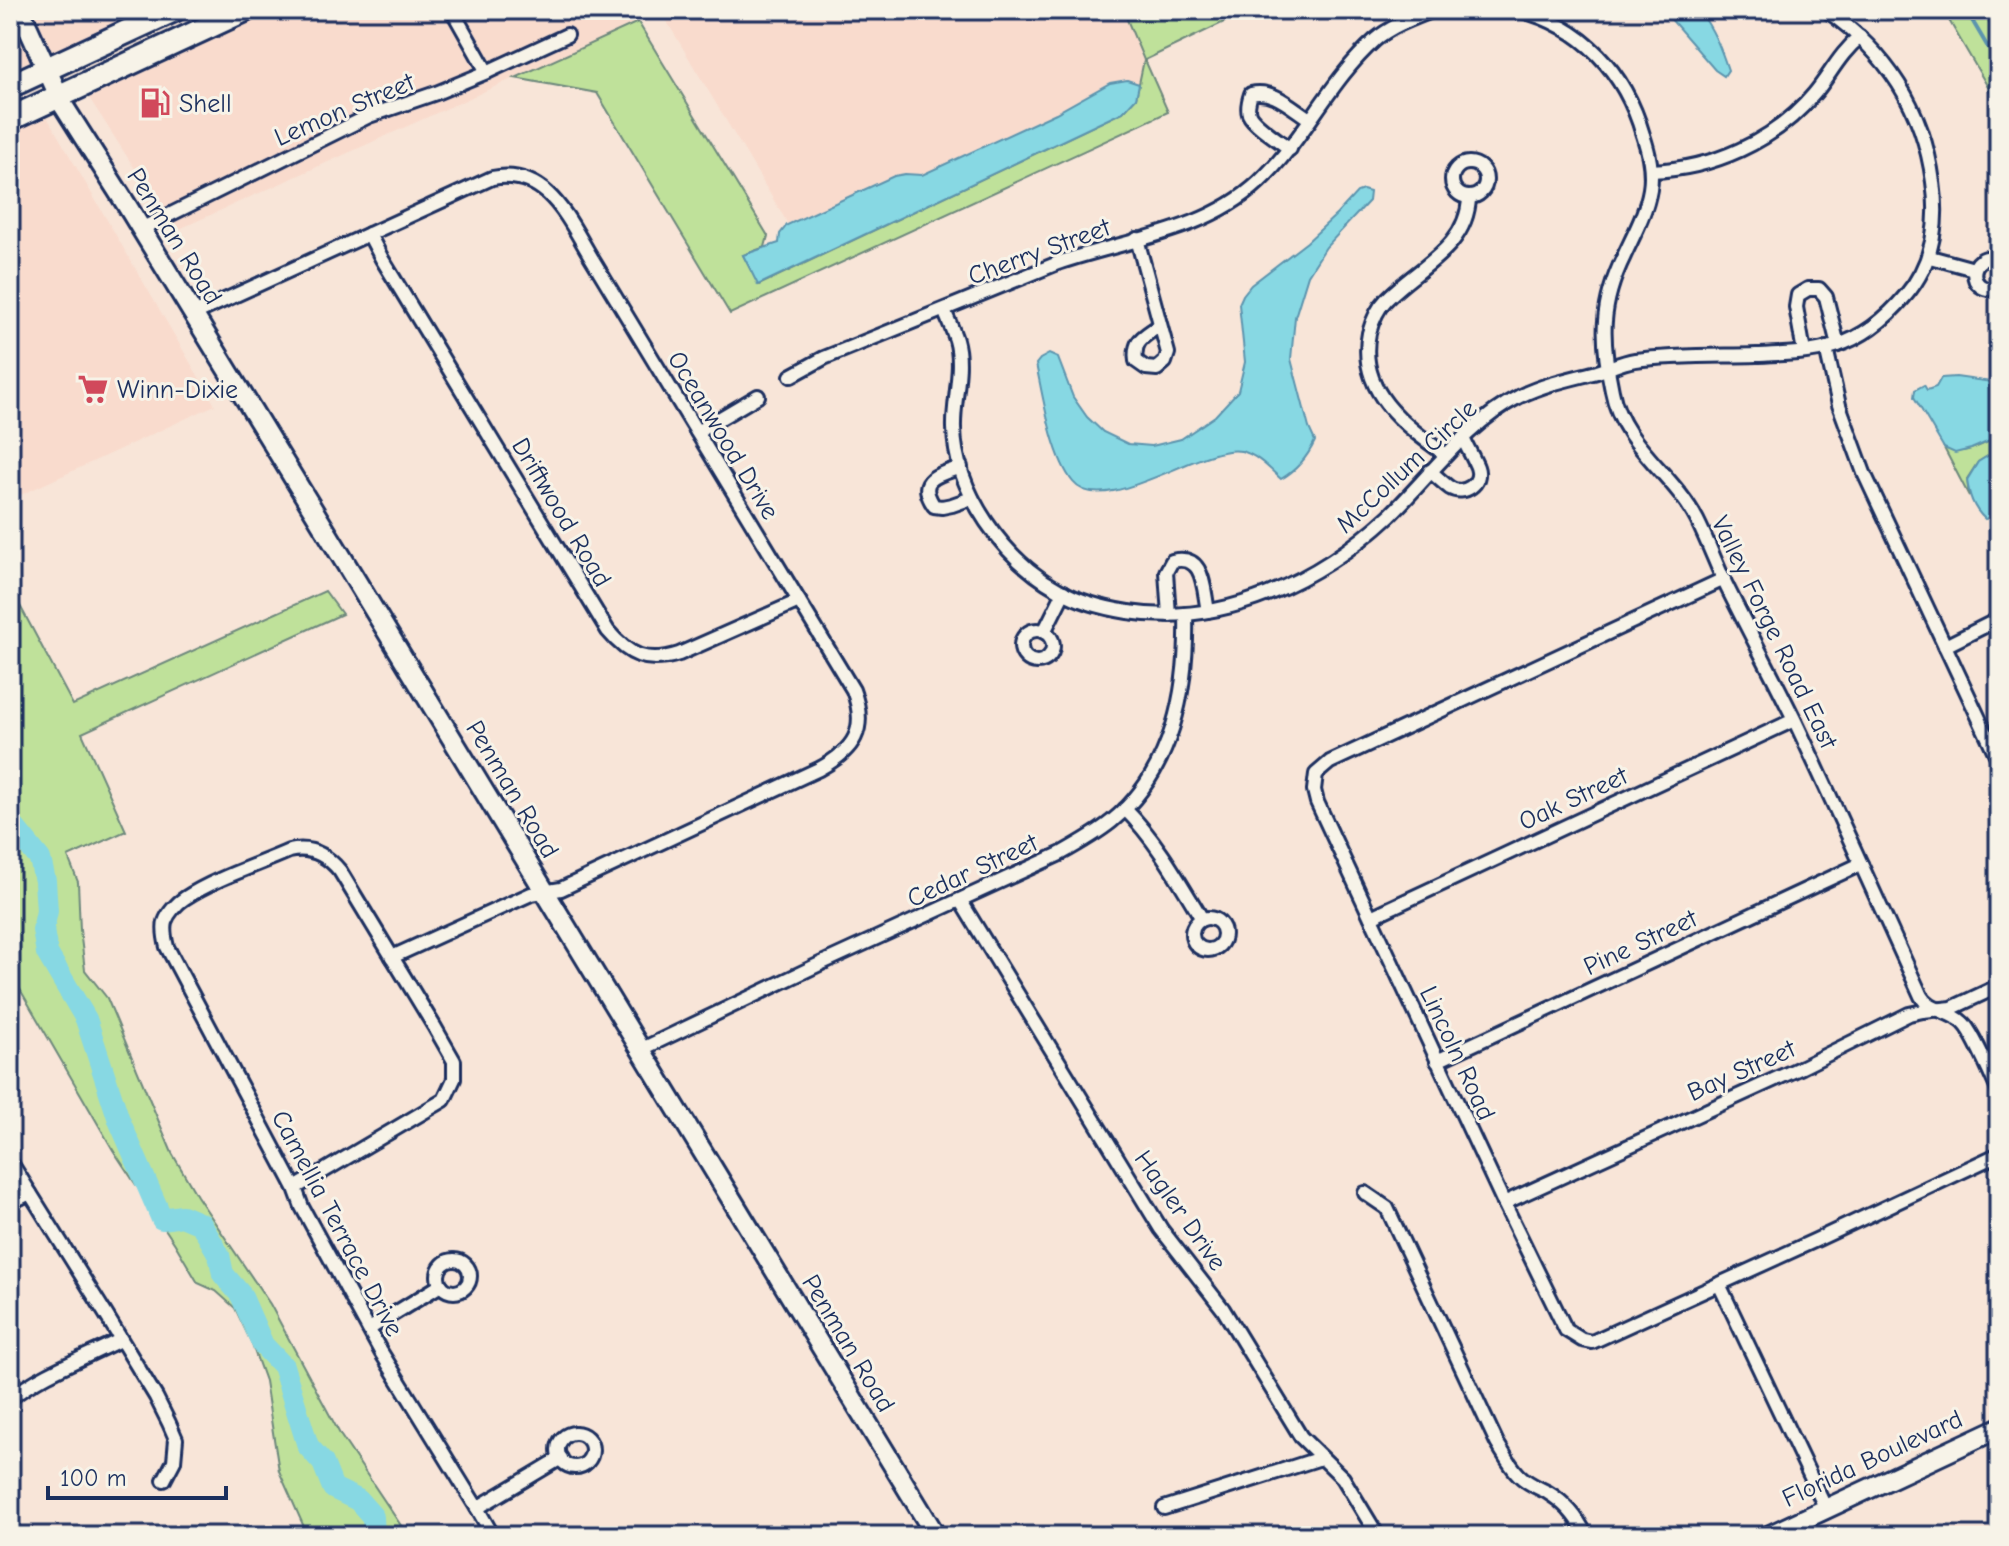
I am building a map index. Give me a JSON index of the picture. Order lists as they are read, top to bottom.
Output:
{
  "streets": {
    "street": [
      "Lemon Street",
      "Penman Road",
      "Cherry Street",
      "Oceanwood Drive",
      "McCollum Circle",
      "Driftwood Road",
      "Valley Forge Road East",
      "Oak Street",
      "Cedar Street",
      "Pine Street",
      "Lincoln Road",
      "Bay Street",
      "Hagler Drive",
      "Camellia Terrace Drive",
      "Florida Boulevard"
    ]
  },
  "crossings": [
    ["Lemon Street", "Penman Road"],
    ["Penman Road", "Oceanwood Drive"],
    ["Penman Road", "Cedar Street"],
    ["Cherry Street", "McCollum Circle"],
    ["Oceanwood Drive", "Driftwood Road"],
    ["McCollum Circle", "Valley Forge Road East"],
    ["McCollum Circle", "Cedar Street"],
    ["Valley Forge Road East", "Oak Street"],
    ["Valley Forge Road East", "Pine Street"],
    ["Valley Forge Road East", "Lincoln Road"],
    ["Valley Forge Road East", "Bay Street"],
    ["Oak Street", "Lincoln Road"],
    ["Cedar Street", "Hagler Drive"],
    ["Pine Street", "Lincoln Road"],
    ["Lincoln Road", "Bay Street"]
  ],
  "places": {
    "fuel station": ["Shell"],
    "supermarket": ["Winn-Dixie"]
  },
  "scale_bar": "100 m"
}
